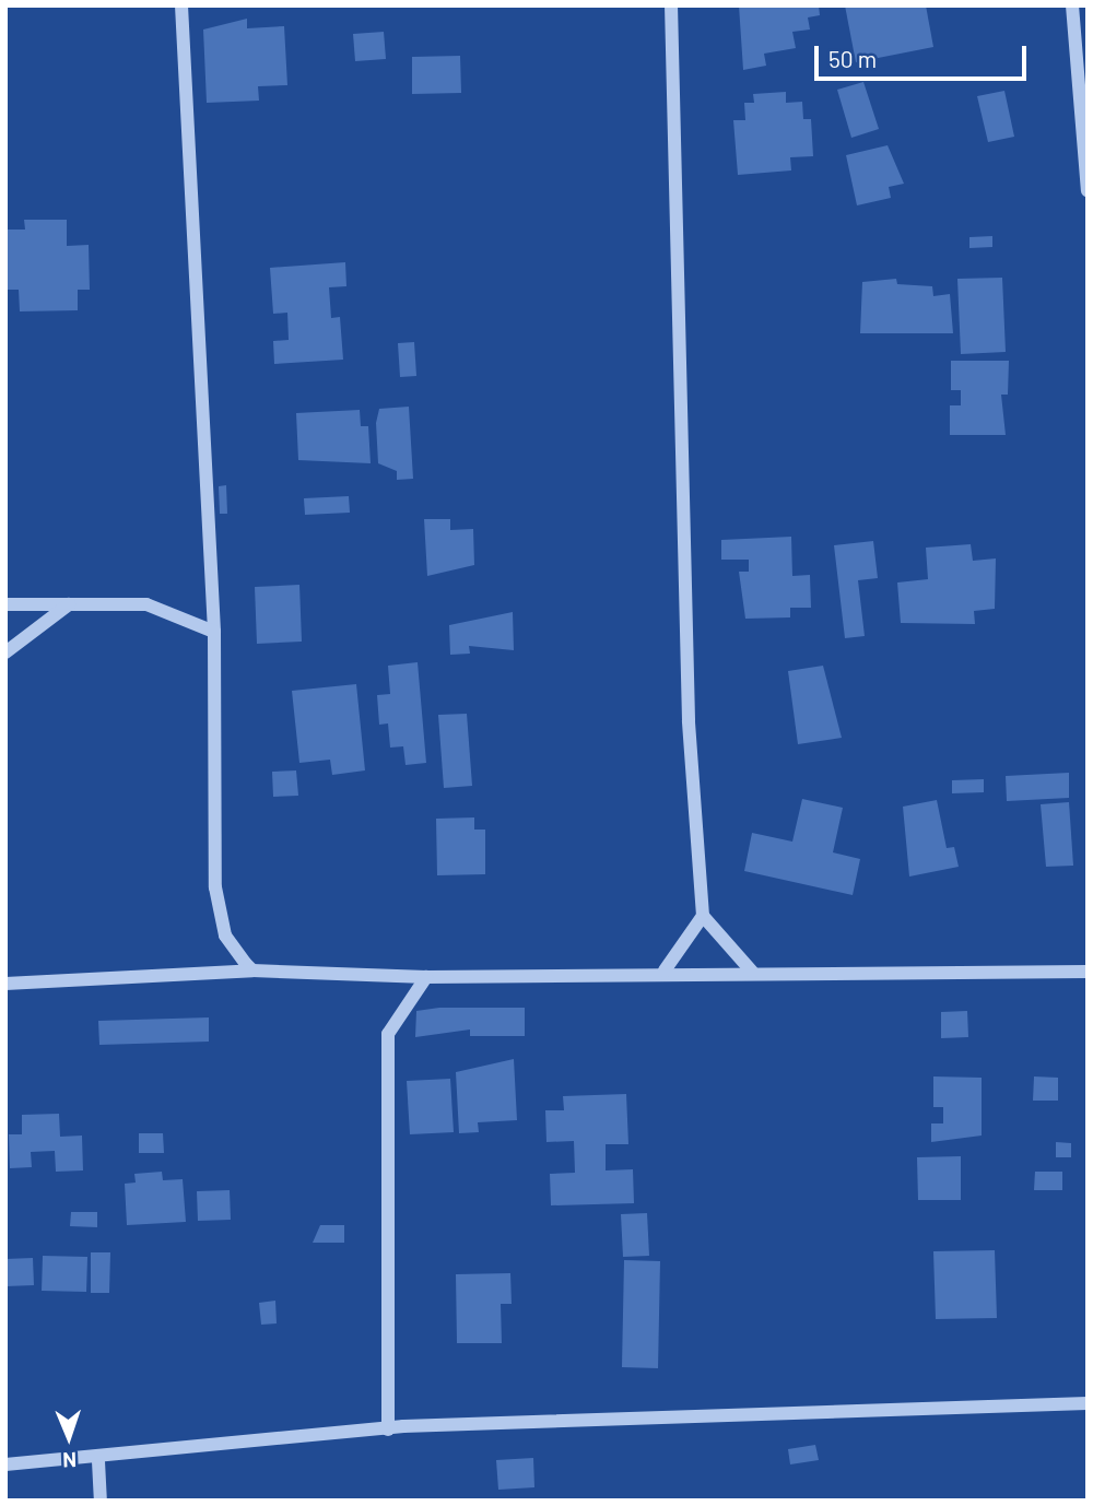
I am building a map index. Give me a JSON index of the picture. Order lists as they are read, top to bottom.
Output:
{
  "scale_bar": "50 m",
  "north": "bottom"
}
